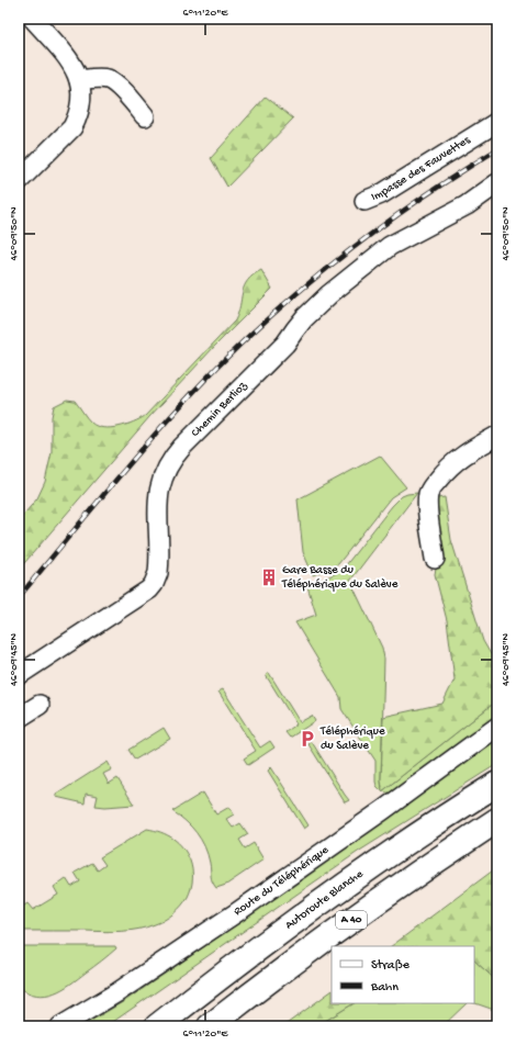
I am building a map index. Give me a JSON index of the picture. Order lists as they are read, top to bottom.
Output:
{
  "streets": {
    "highway": ["Autoroute Blanche", "A 40"],
    "street": ["Impasse des Fauvettes", "Chemin Berlioz", "Route du Téléphérique"]
  },
  "places": {
    "building": ["Gare Basse du Téléphérique du Salève"],
    "parking": ["Téléphérique du Salève"]
  },
  "legend": ["Straße", "Bahn"],
  "coordinates": ["6°11'20\"E", "46°09'50\"N", "46°09'45\"N"]
}
